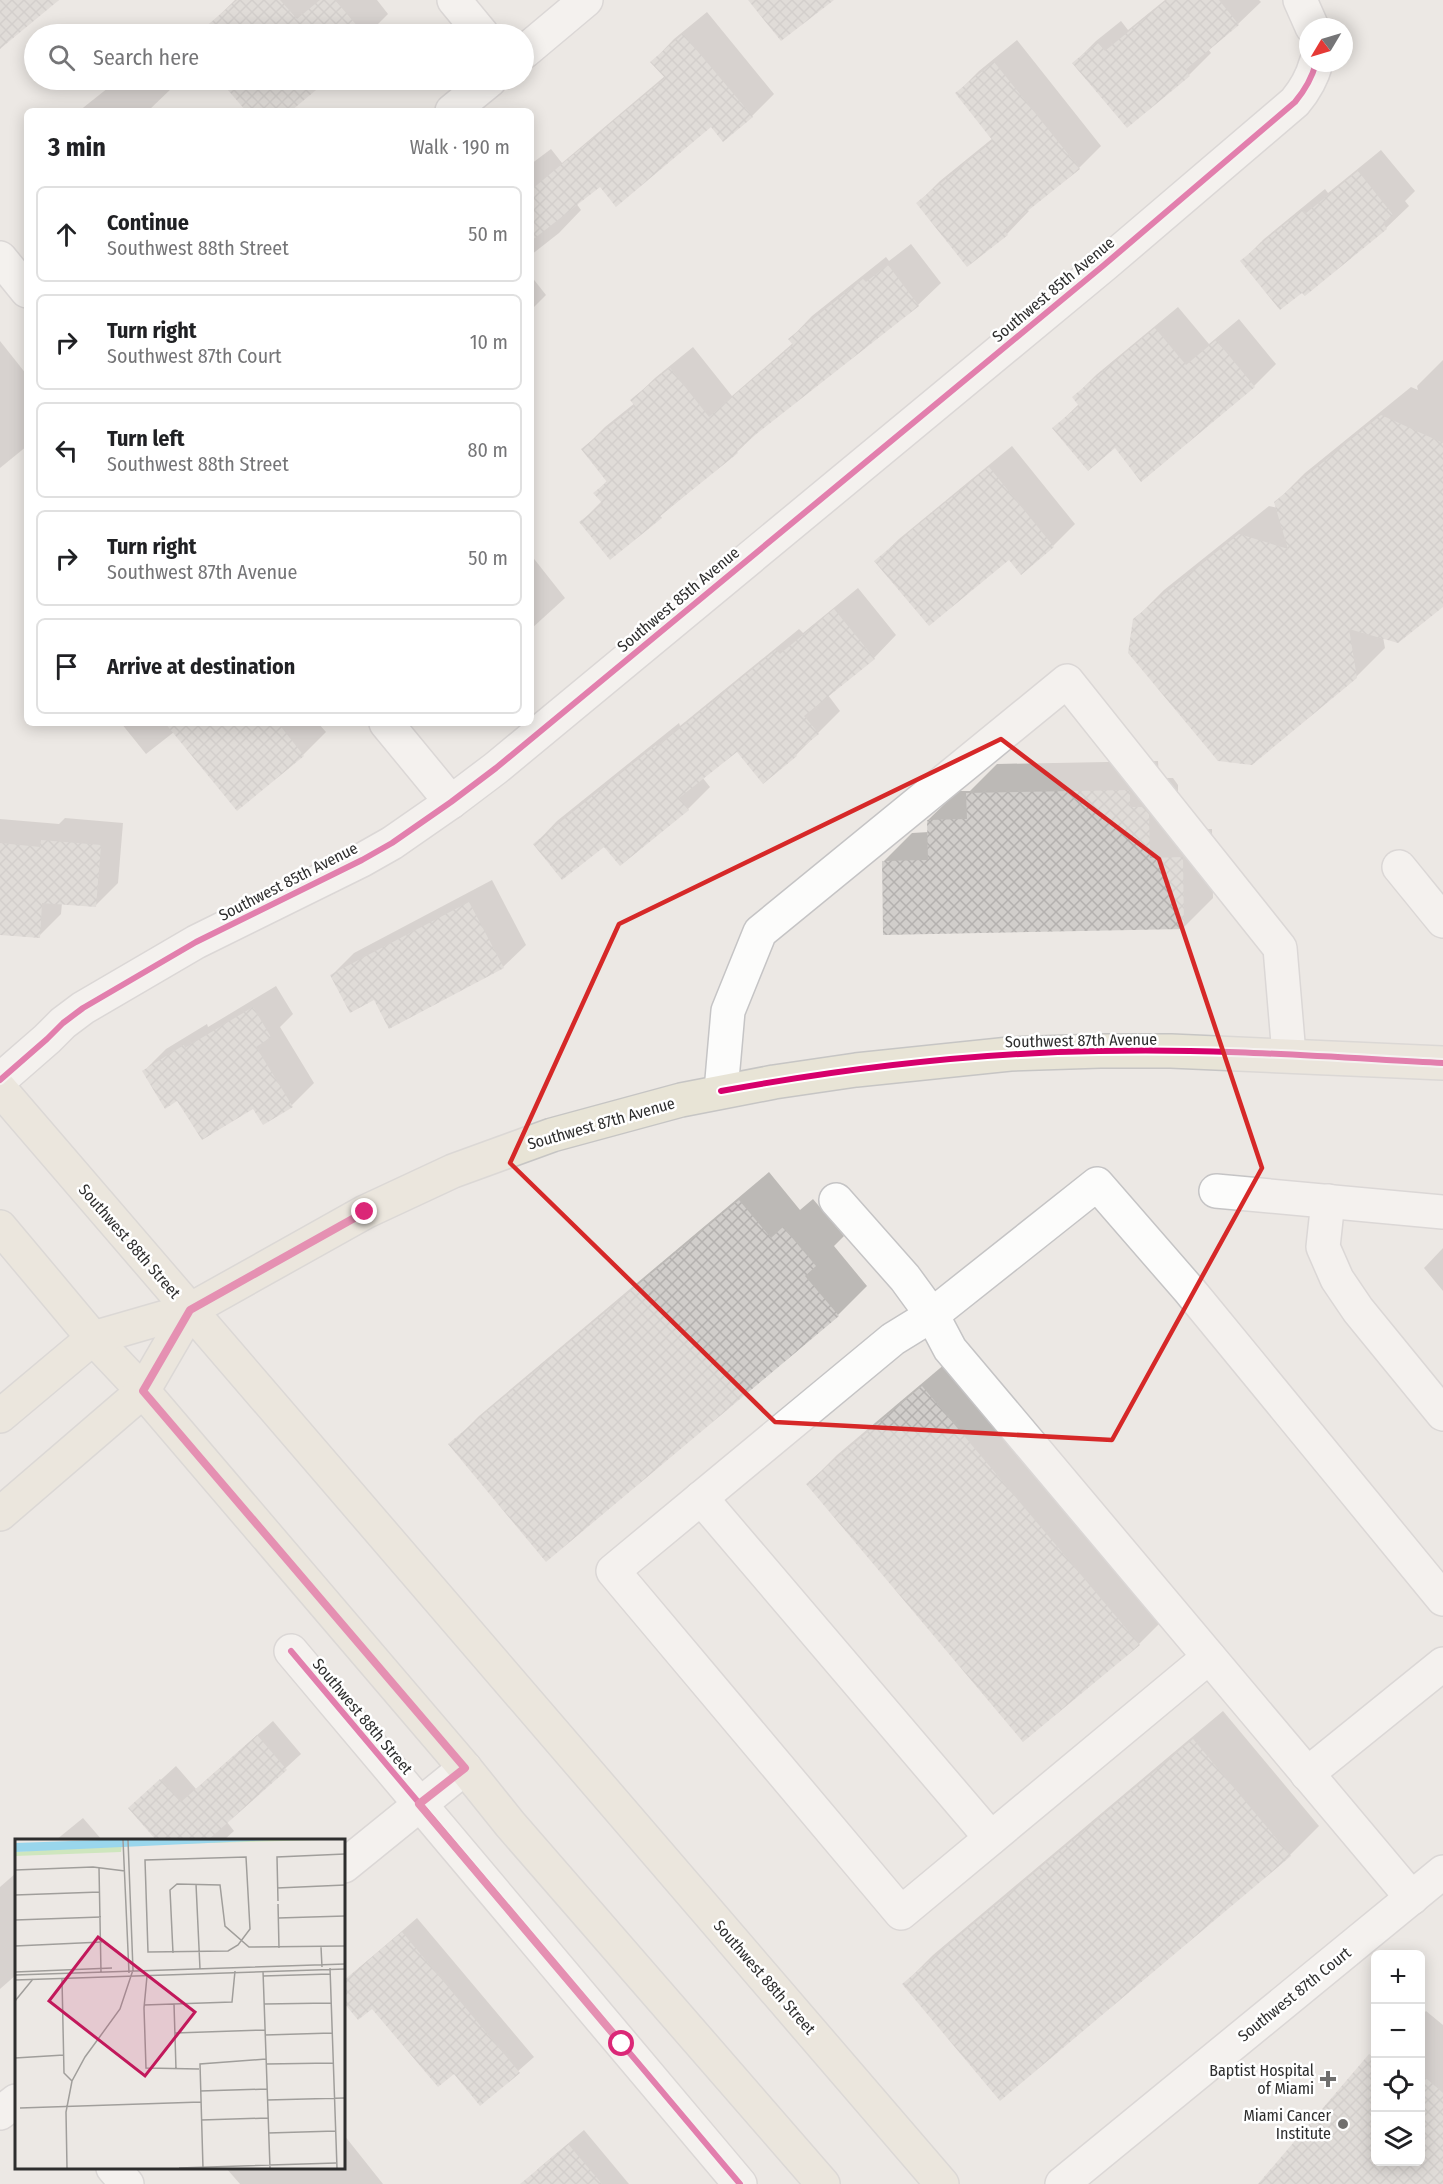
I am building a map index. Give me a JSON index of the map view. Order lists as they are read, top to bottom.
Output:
{
  "streets": {
    "main road": ["Southwest 87th Avenue", "Southwest 88th Street"],
    "street": ["Southwest 85th Avenue", "Southwest 87th Court"]
  },
  "crossings": [
    ["Southwest 87th Avenue", "Southwest 88th Street"]
  ],
  "places": {
    "health": ["Baptist Hospital of Miami"],
    "other": ["Miami Cancer Institute"]
  },
  "north": "bottom left",
  "page": {
    "search": "Search here",
    "heading": ["3 min", "Walk · 190 m"],
    "list": [
      ["Continue", "Southwest 88th Street", "50 m"],
      ["Turn right", "Southwest 87th Court", "10 m"],
      ["Turn left", "Southwest 88th Street", "80 m"],
      ["Turn right", "Southwest 87th Avenue", "50 m"],
      "Arrive at destination"
    ],
    "map_buttons": ["+", "−"]
  }
}
